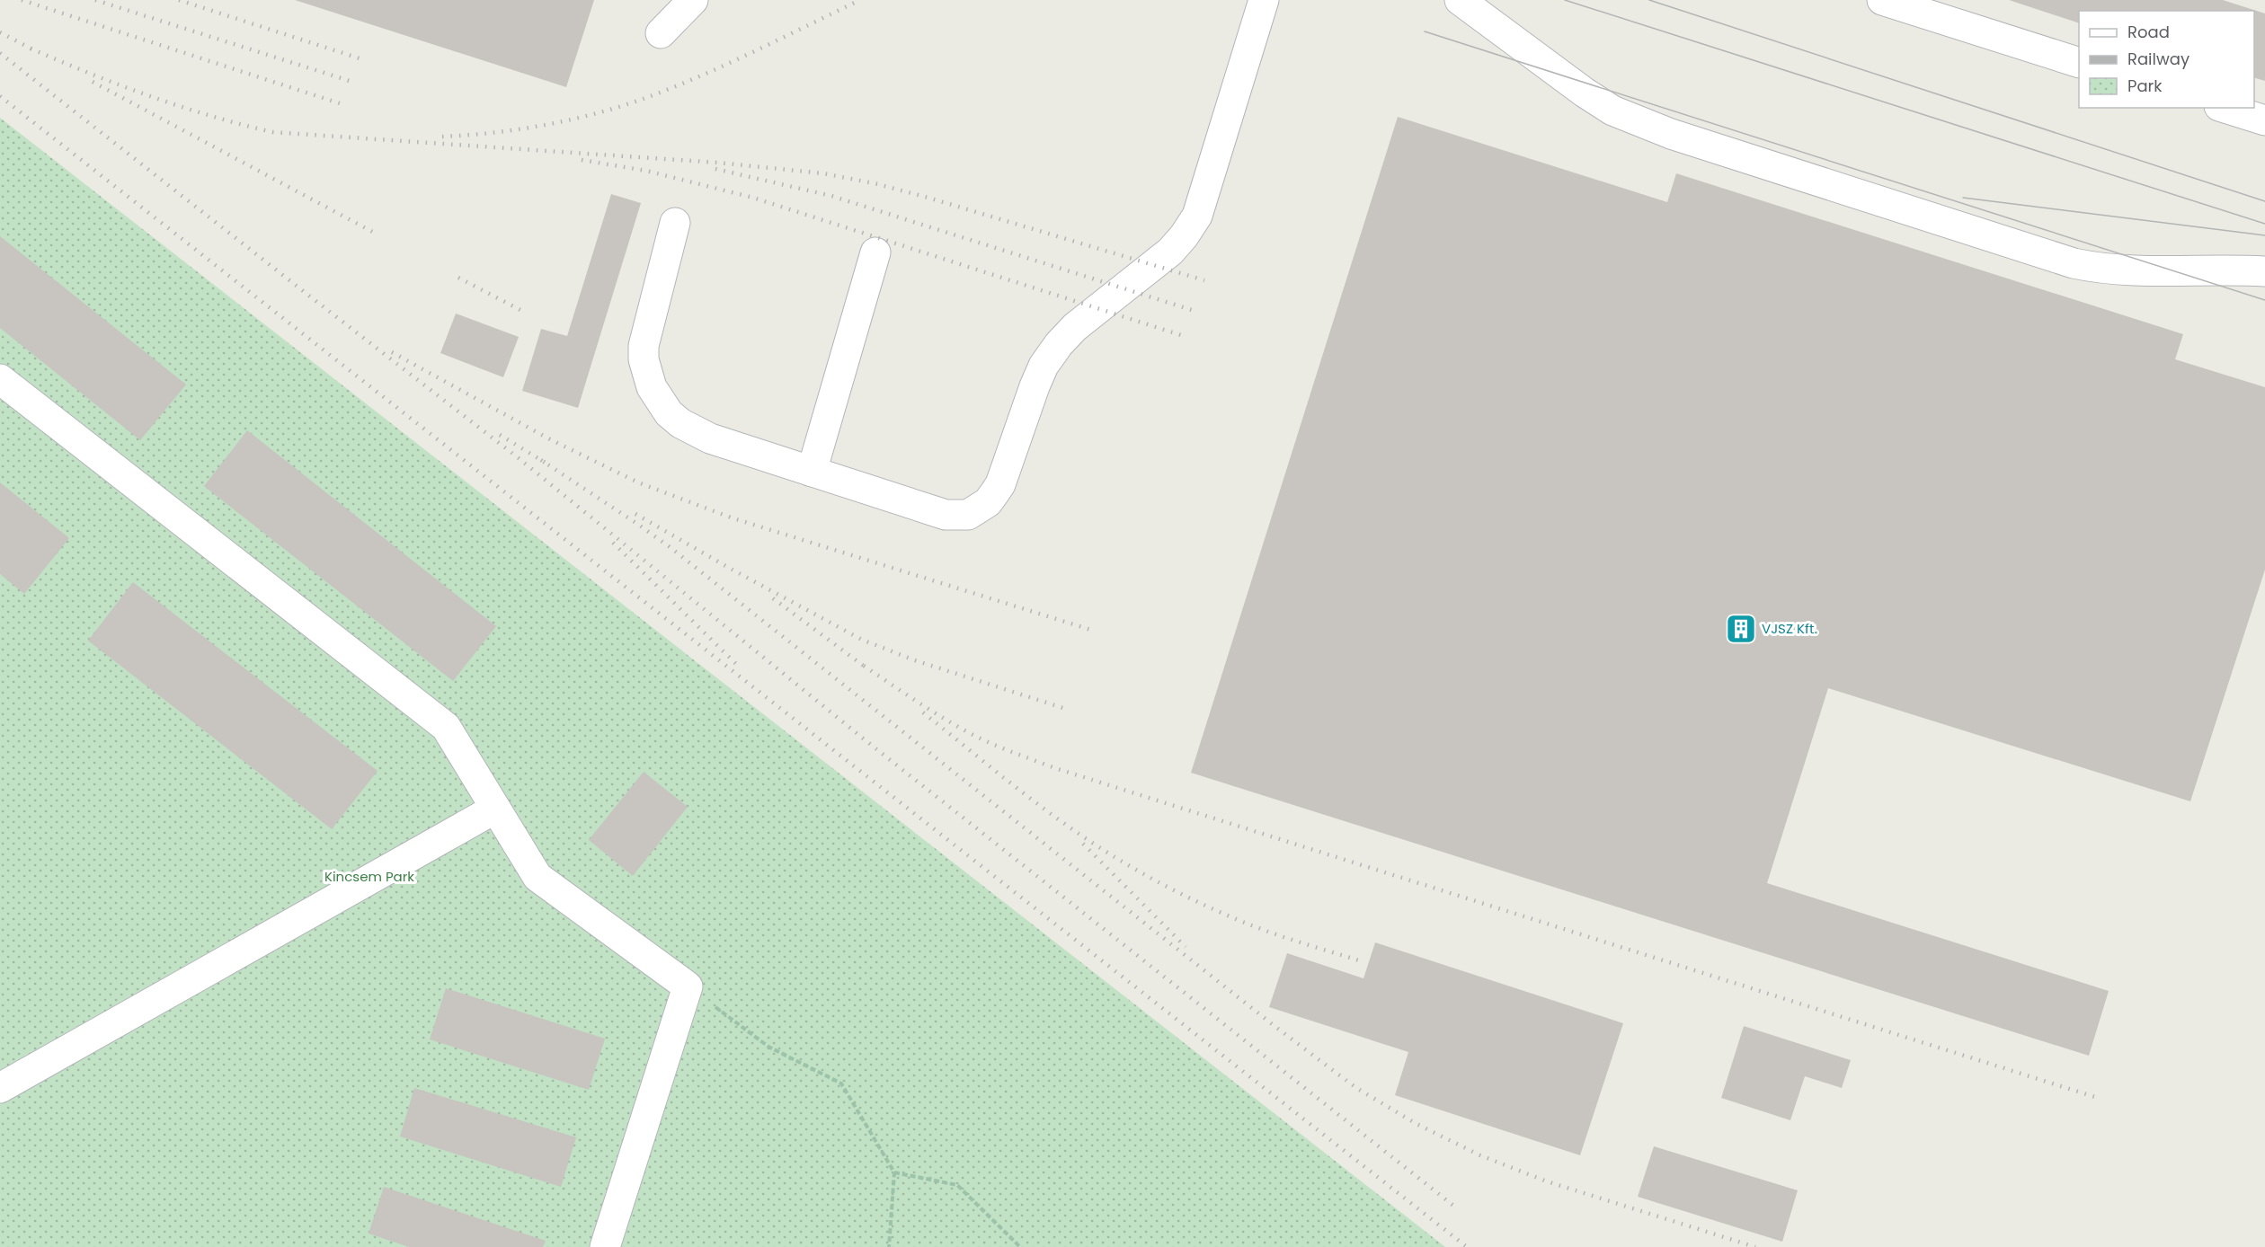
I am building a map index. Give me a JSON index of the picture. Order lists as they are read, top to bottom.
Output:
{
  "parks": ["Kincsem Park"],
  "places": {
    "building": ["VJSZ Kft."]
  },
  "legend": ["Road", "Railway", "Park"]
}
